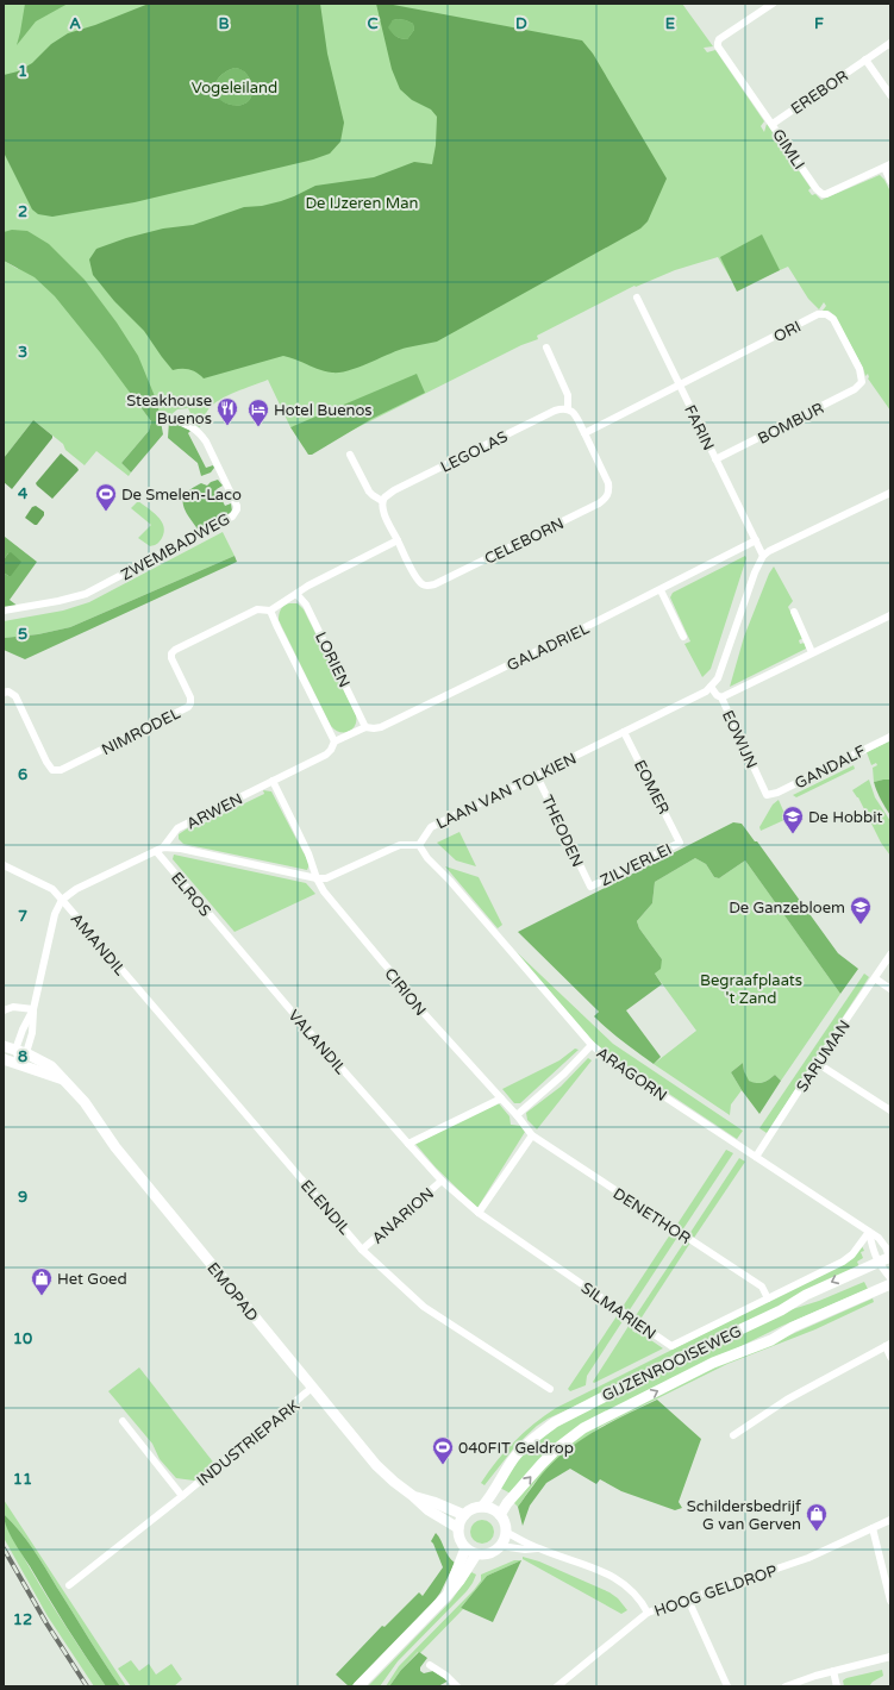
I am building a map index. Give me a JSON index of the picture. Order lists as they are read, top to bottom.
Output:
{
  "streets": {
    "main road": ["EMOPAD", "GIJZENROOISEWEG"],
    "street": [
      "EREBOR",
      "GIMLI",
      "ORI",
      "BOMBUR",
      "FARIN",
      "LEGOLAS",
      "CELEBORN",
      "ZWEMBADWEG",
      "GALADRIEL",
      "LORIEN",
      "NIMRODEL",
      "EOWIJN",
      "GANDALF",
      "EOMER",
      "LAAN VAN TOLKIEN",
      "ARWEN",
      "THEODEN",
      "ZILVERLEI",
      "ELROS",
      "AMANDIL",
      "CIRION",
      "VALANDIL",
      "SARUMAN",
      "ARAGORN",
      "ELENDIL",
      "ANARION",
      "DENETHOR",
      "SILMARIEN",
      "INDUSTRIEPARK",
      "HOOG GELDROP"
    ]
  },
  "crossings": [
    ["EREBOR", "GIMLI"],
    ["ORI", "BOMBUR"],
    ["ORI", "FARIN"],
    ["BOMBUR", "FARIN"],
    ["FARIN", "GALADRIEL"],
    ["FARIN", "LAAN VAN TOLKIEN"],
    ["GALADRIEL", "LORIEN"],
    ["GALADRIEL", "ARWEN"],
    ["EOWIJN", "GANDALF"],
    ["EOWIJN", "LAAN VAN TOLKIEN"],
    ["EOMER", "LAAN VAN TOLKIEN"],
    ["EOMER", "ZILVERLEI"],
    ["LAAN VAN TOLKIEN", "THEODEN"],
    ["LAAN VAN TOLKIEN", "ARAGORN"],
    ["ARWEN", "ELROS"],
    ["THEODEN", "ZILVERLEI"],
    ["ELROS", "VALANDIL"],
    ["AMANDIL", "ELENDIL"],
    ["CIRION", "DENETHOR"],
    ["VALANDIL", "ANARION"],
    ["VALANDIL", "SILMARIEN"],
    ["SARUMAN", "ARAGORN"],
    ["ARAGORN", "GIJZENROOISEWEG"],
    ["ELENDIL", "ANARION"],
    ["DENETHOR", "SILMARIEN"],
    ["EMOPAD", "GIJZENROOISEWEG"],
    ["EMOPAD", "INDUSTRIEPARK"]
  ],
  "parks": ["Vogeleiland", "De IJzeren Man", "Begraafplaats 't Zand"],
  "places": {
    "restaurant": ["Steakhouse Buenos"],
    "hotel": ["Hotel Buenos"],
    "sports": ["De Smelen-Laco", "040FIT Geldrop"],
    "school or university": ["De Hobbit", "De Ganzebloem"],
    "shop": ["Het Goed", "Schildersbedrijf G van Gerven"]
  },
  "grid": {
    "columns": [
      "A",
      "B",
      "C",
      "D",
      "E",
      "F"
    ],
    "rows": [
      "1",
      "2",
      "3",
      "4",
      "5",
      "6",
      "7",
      "8",
      "9",
      "10",
      "11",
      "12"
    ]
  }
}
